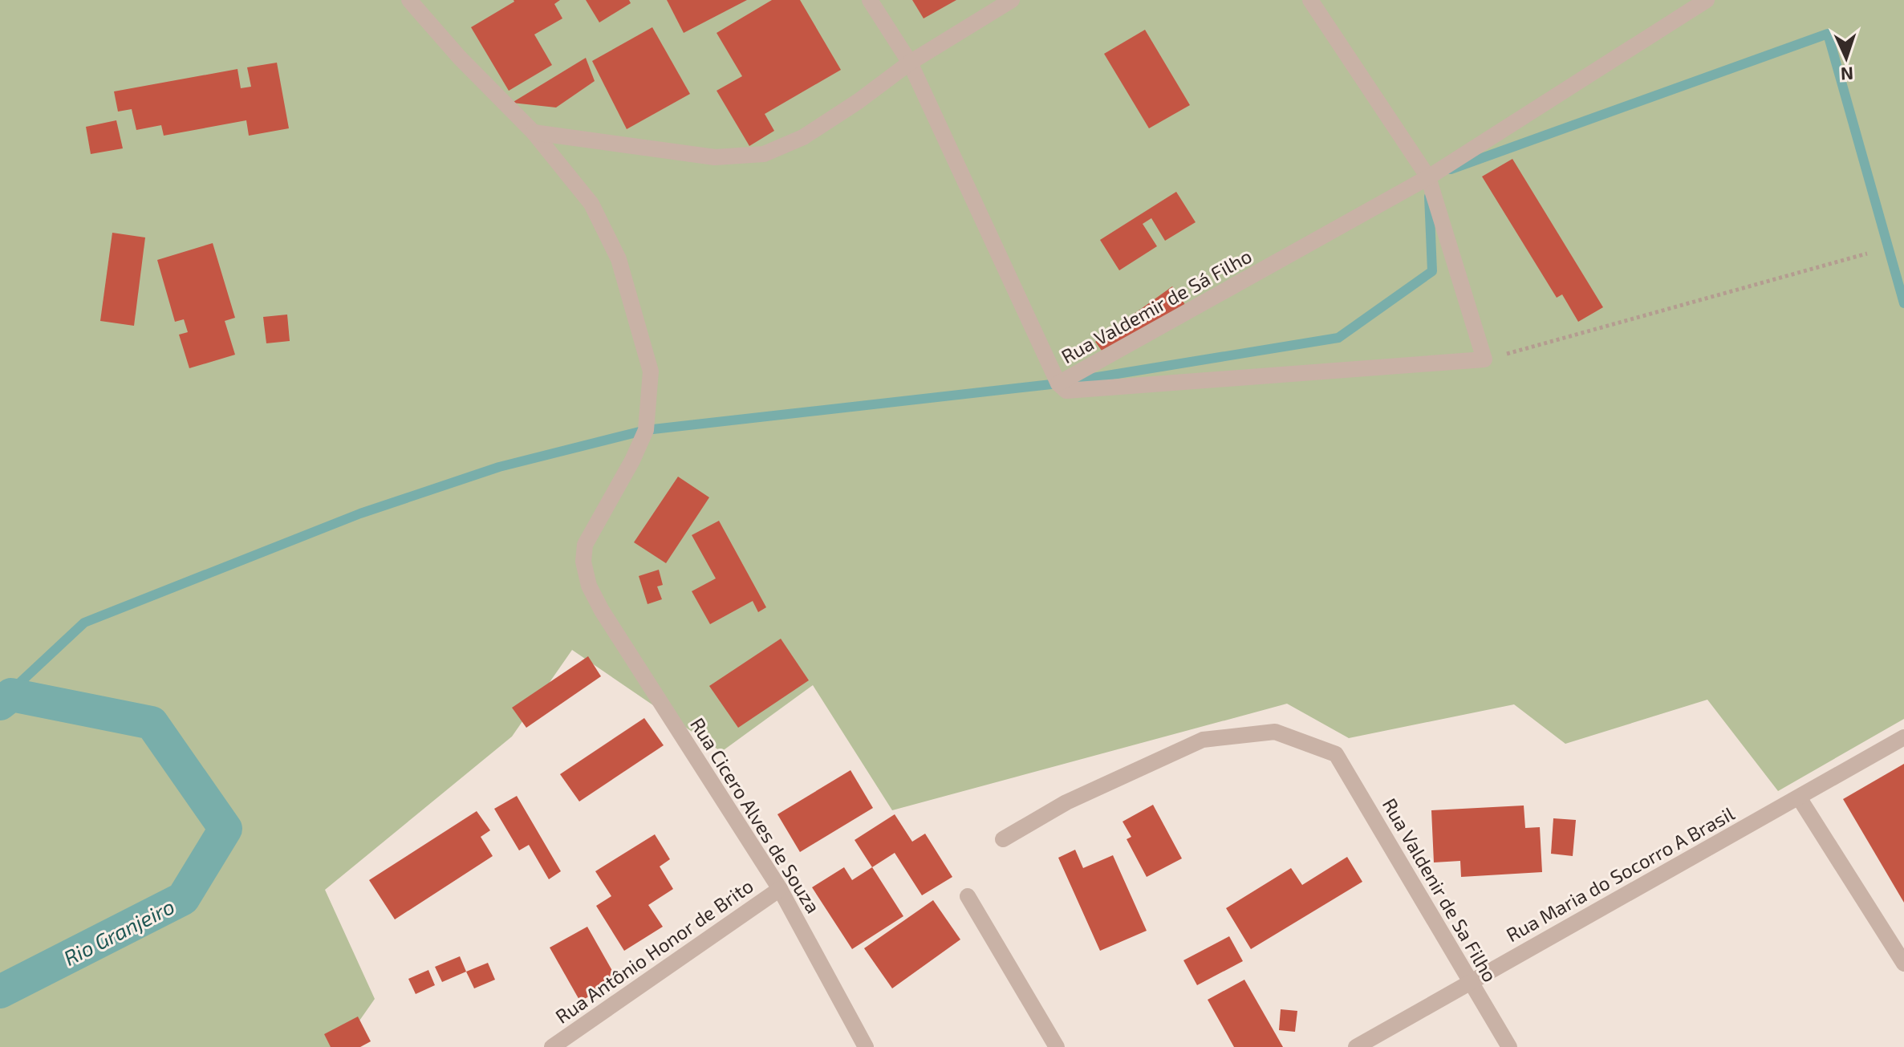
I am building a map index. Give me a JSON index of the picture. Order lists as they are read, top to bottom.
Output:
{
  "streets": {
    "street": [
      "Rua Valdemir de Sá Filho",
      "Rua Cicero Alves de Souza",
      "Rua Maria do Socorro A Brasil",
      "Rua Valdenir de Sa Filho",
      "Rua Antônio Honor de Brito"
    ]
  },
  "crossings": [
    ["Rua Cicero Alves de Souza", "Rua Antônio Honor de Brito"],
    ["Rua Maria do Socorro A Brasil", "Rua Valdenir de Sa Filho"]
  ],
  "water": ["Rio Granjeiro"],
  "north": "bottom"
}
